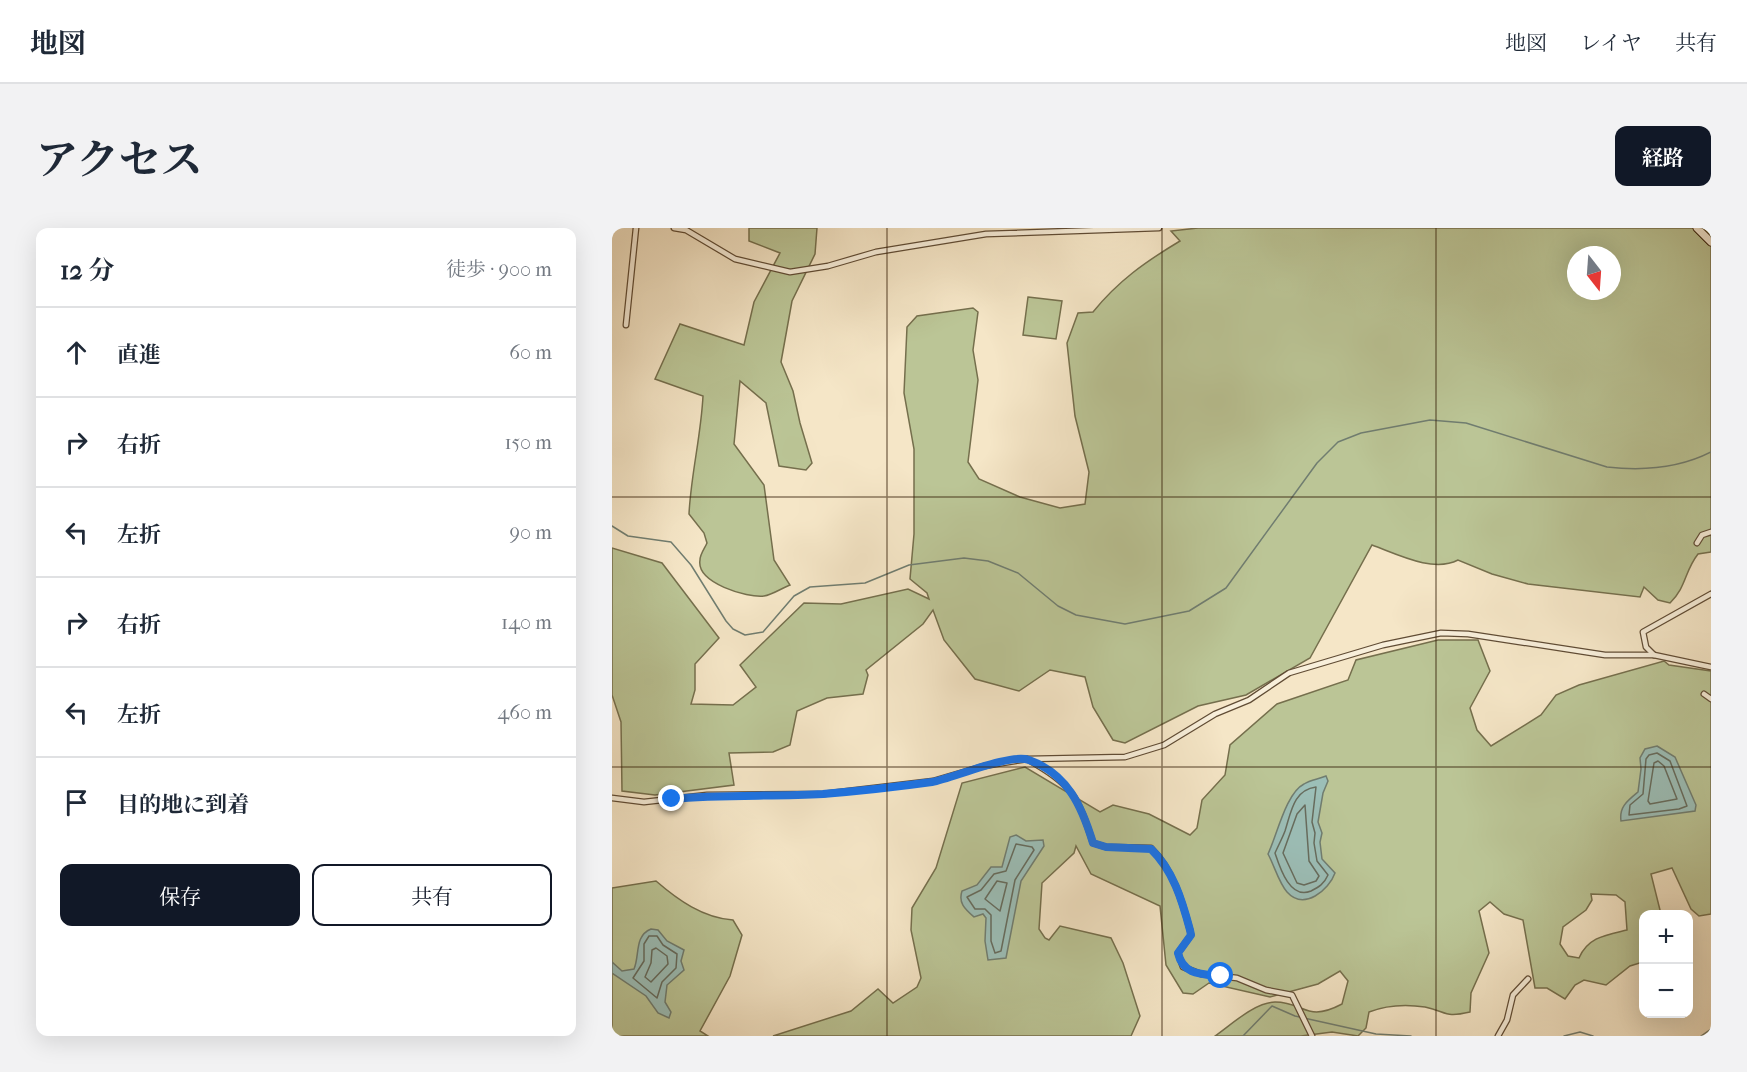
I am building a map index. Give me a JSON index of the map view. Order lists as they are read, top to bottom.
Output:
{
  "north": "bottom",
  "page": {
    "header": "地図",
    "nav": ["地図", "レイヤ", "共有"],
    "title": "アクセス",
    "buttons": [
      "経路",
      ["保存", "共有"]
    ],
    "heading": ["12 分", "徒歩 · 900 m"],
    "list": [
      ["直進", "60 m"],
      ["右折", "150 m"],
      ["左折", "90 m"],
      ["右折", "140 m"],
      ["左折", "460 m"],
      "目的地に到着"
    ],
    "map_buttons": ["+", "−"]
  }
}
